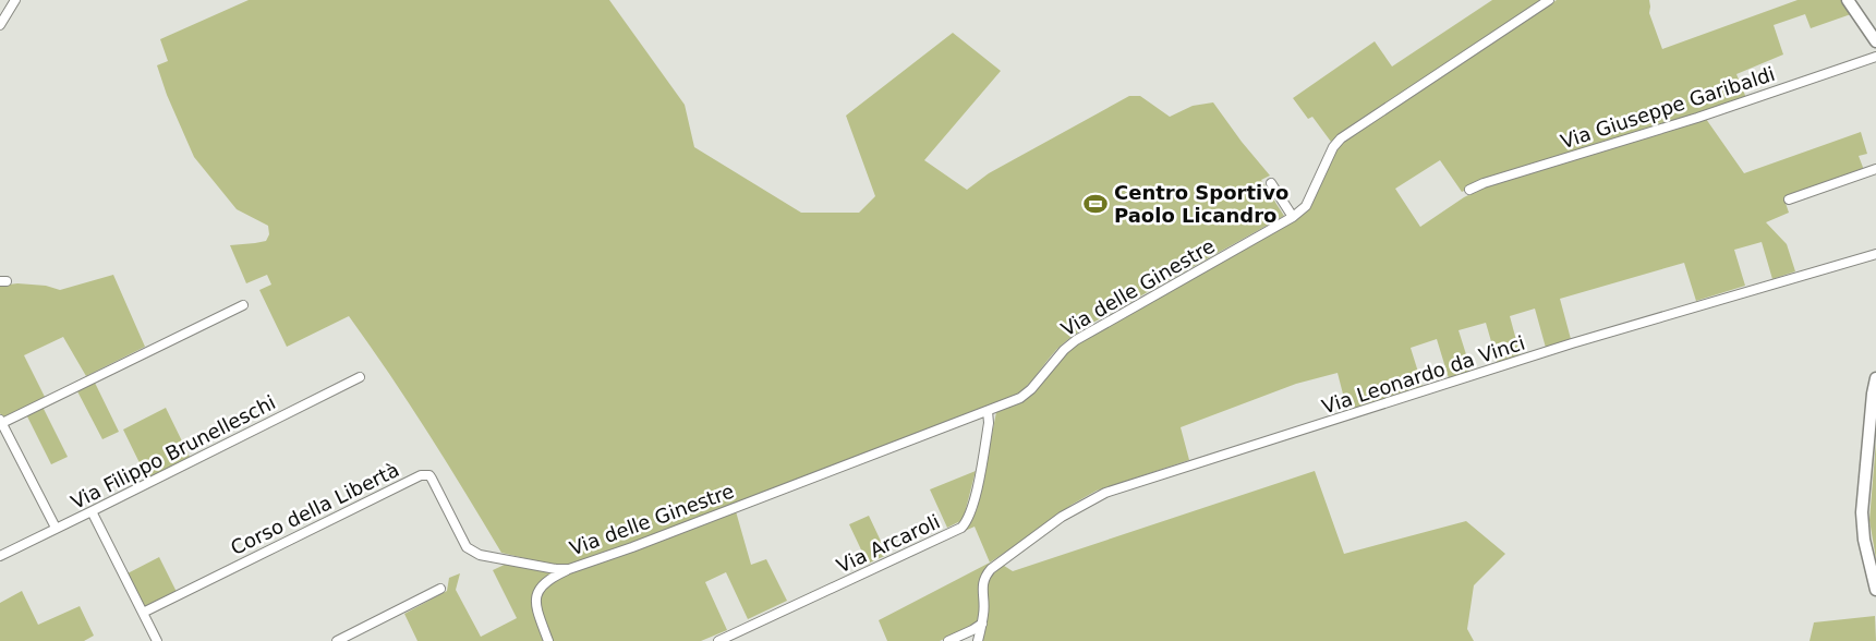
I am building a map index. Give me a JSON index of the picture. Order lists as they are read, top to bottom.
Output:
{
  "streets": {
    "street": [
      "Via Giuseppe Garibaldi",
      "Via delle Ginestre",
      "Via Leonardo da Vinci",
      "Via Filippo Brunelleschi",
      "Corso della Libertà",
      "Via Arcaroli"
    ]
  },
  "crossings": [
    ["Via delle Ginestre", "Corso della Libertà"],
    ["Via delle Ginestre", "Via Arcaroli"]
  ],
  "places": {
    "sports": ["Centro Sportivo Paolo Licandro"]
  }
}
